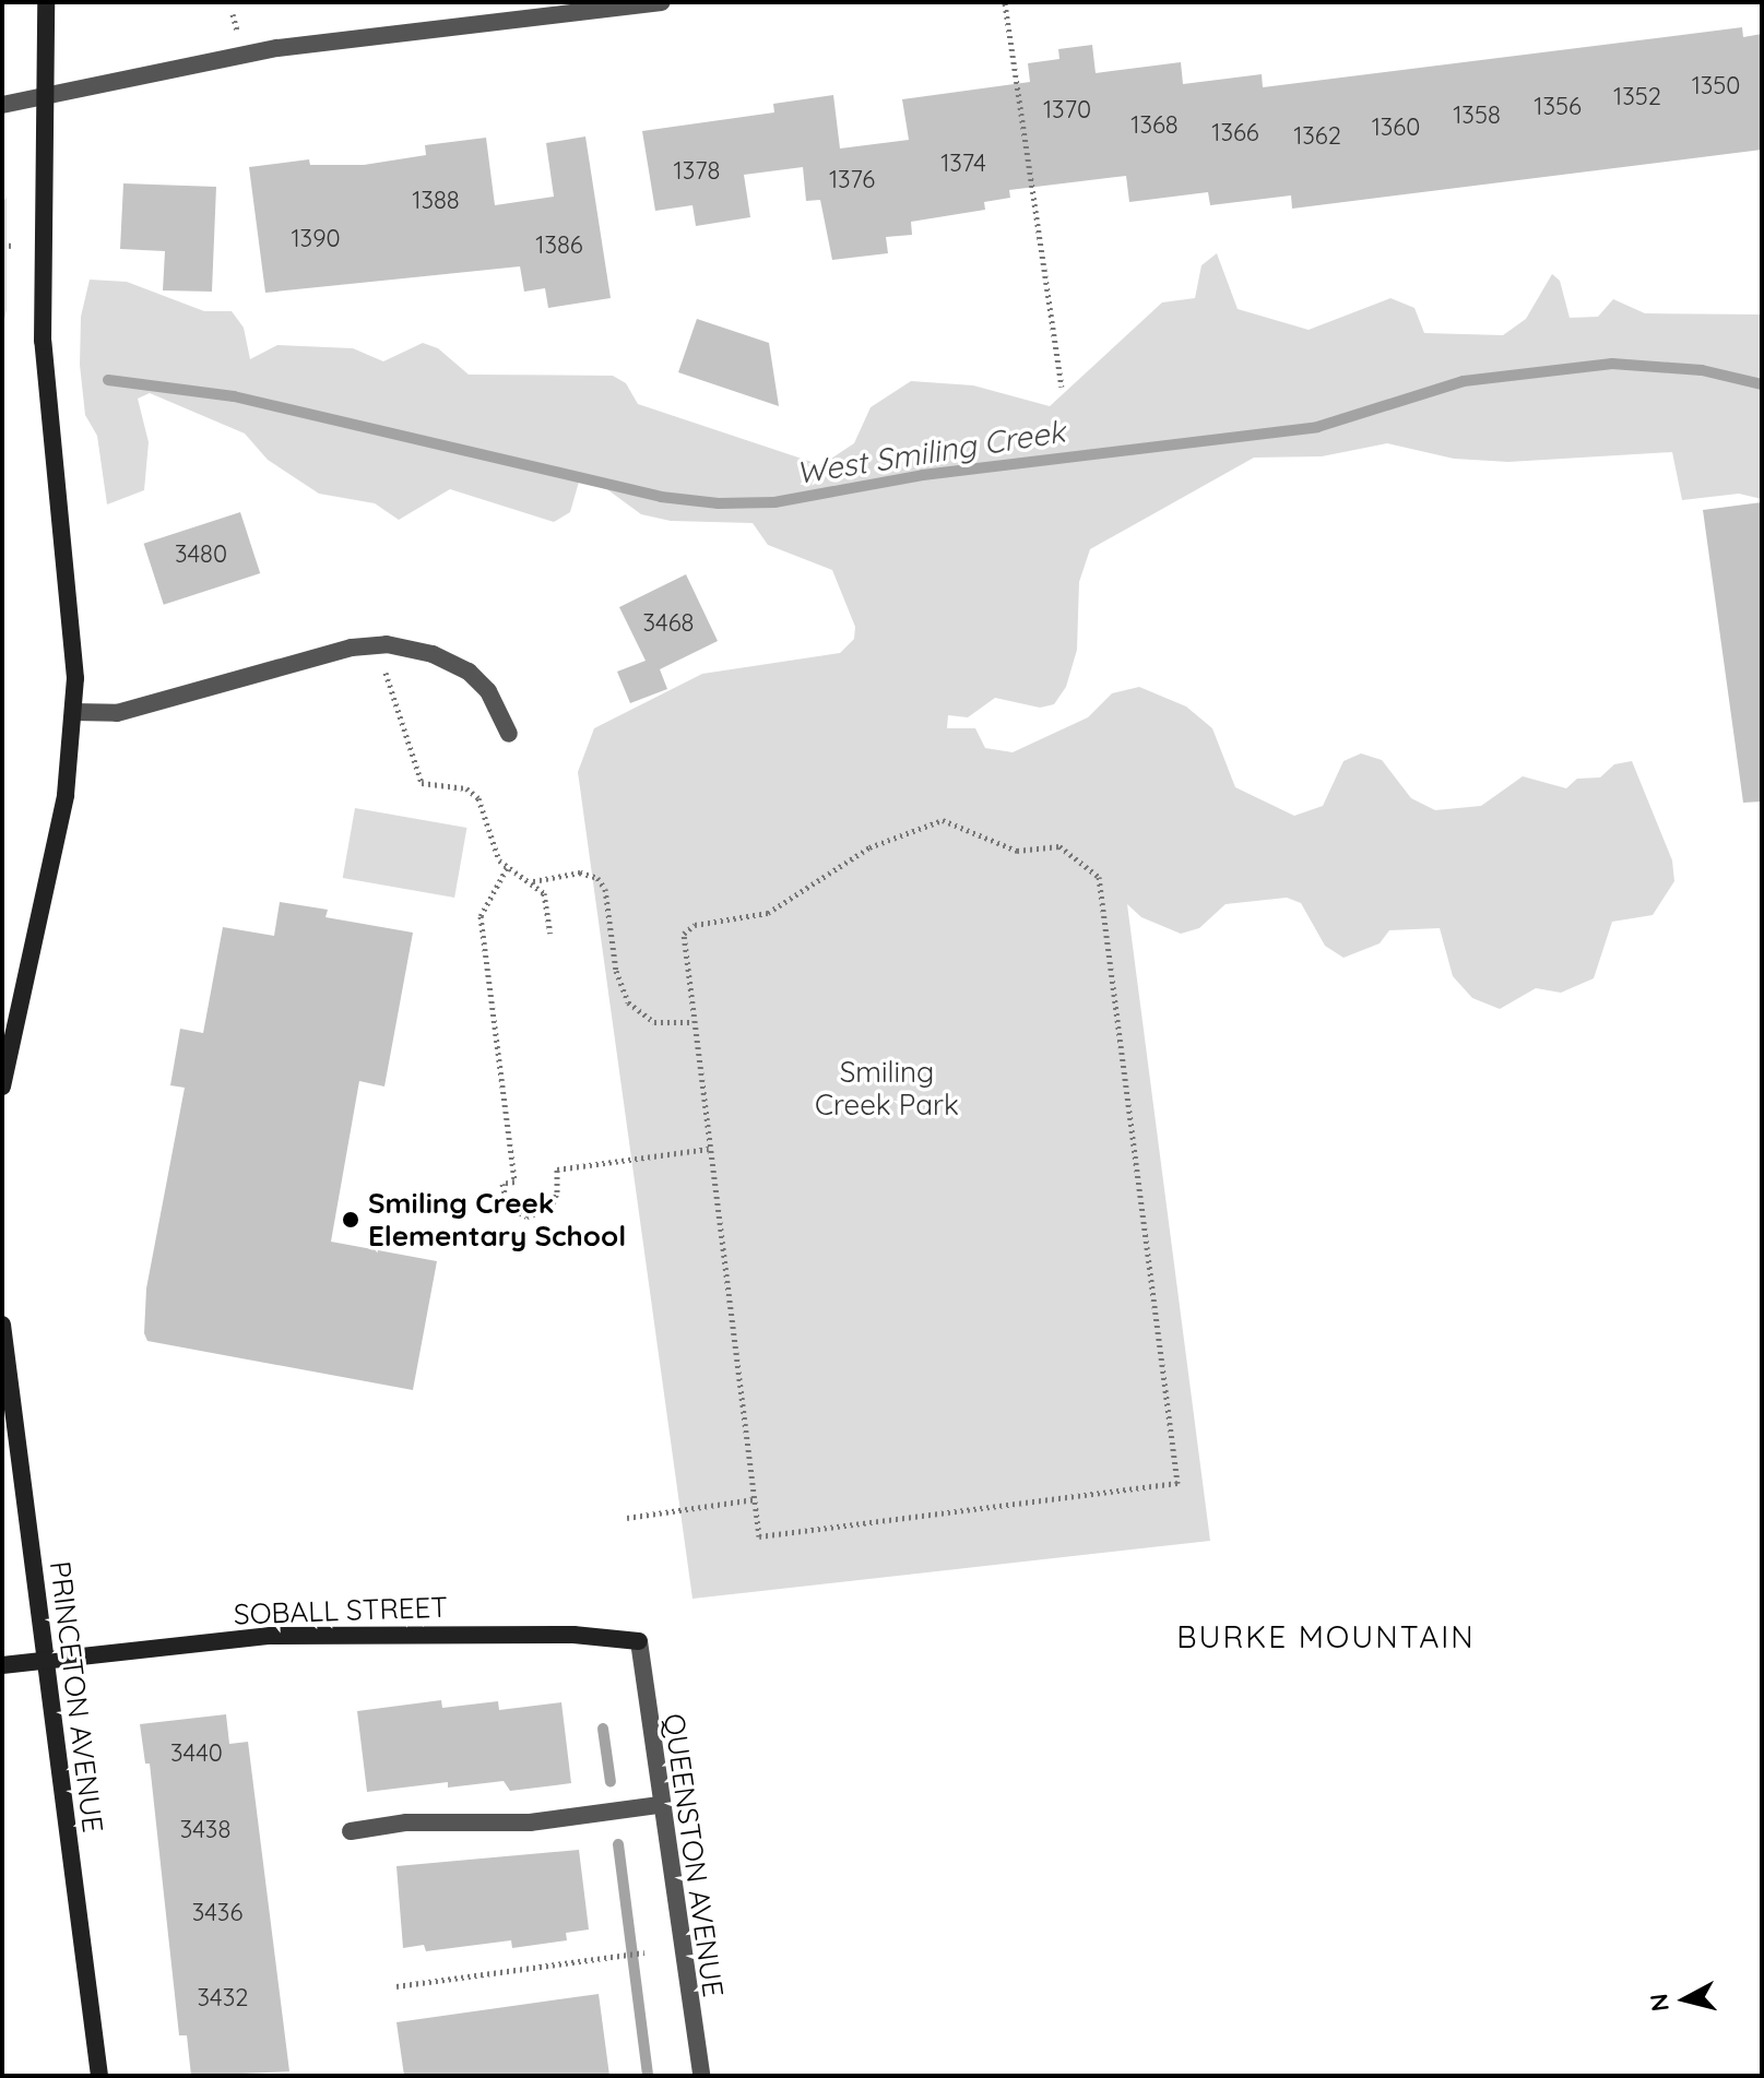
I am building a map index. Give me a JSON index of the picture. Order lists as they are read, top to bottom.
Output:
{
  "streets": {
    "street": ["SOBALL STREET", "PRINCETON AVENUE", "QUEENSTON AVENUE"]
  },
  "crossings": [
    ["SOBALL STREET", "PRINCETON AVENUE"],
    ["SOBALL STREET", "QUEENSTON AVENUE"]
  ],
  "districts": ["BURKE MOUNTAIN"],
  "water": ["West Smiling Creek"],
  "parks": ["Smiling Creek Park"],
  "places": ["Smiling Creek Elementary School"],
  "house_numbers": [
    "1350",
    "1352",
    "1356",
    "1370",
    "1358",
    "1368",
    "1360",
    "1366",
    "1362",
    "1374",
    "1378",
    "1376",
    "1388",
    "1390",
    "1386",
    "3480",
    "3468",
    "3440",
    "3438",
    "3436",
    "3432"
  ],
  "north": "left"
}
